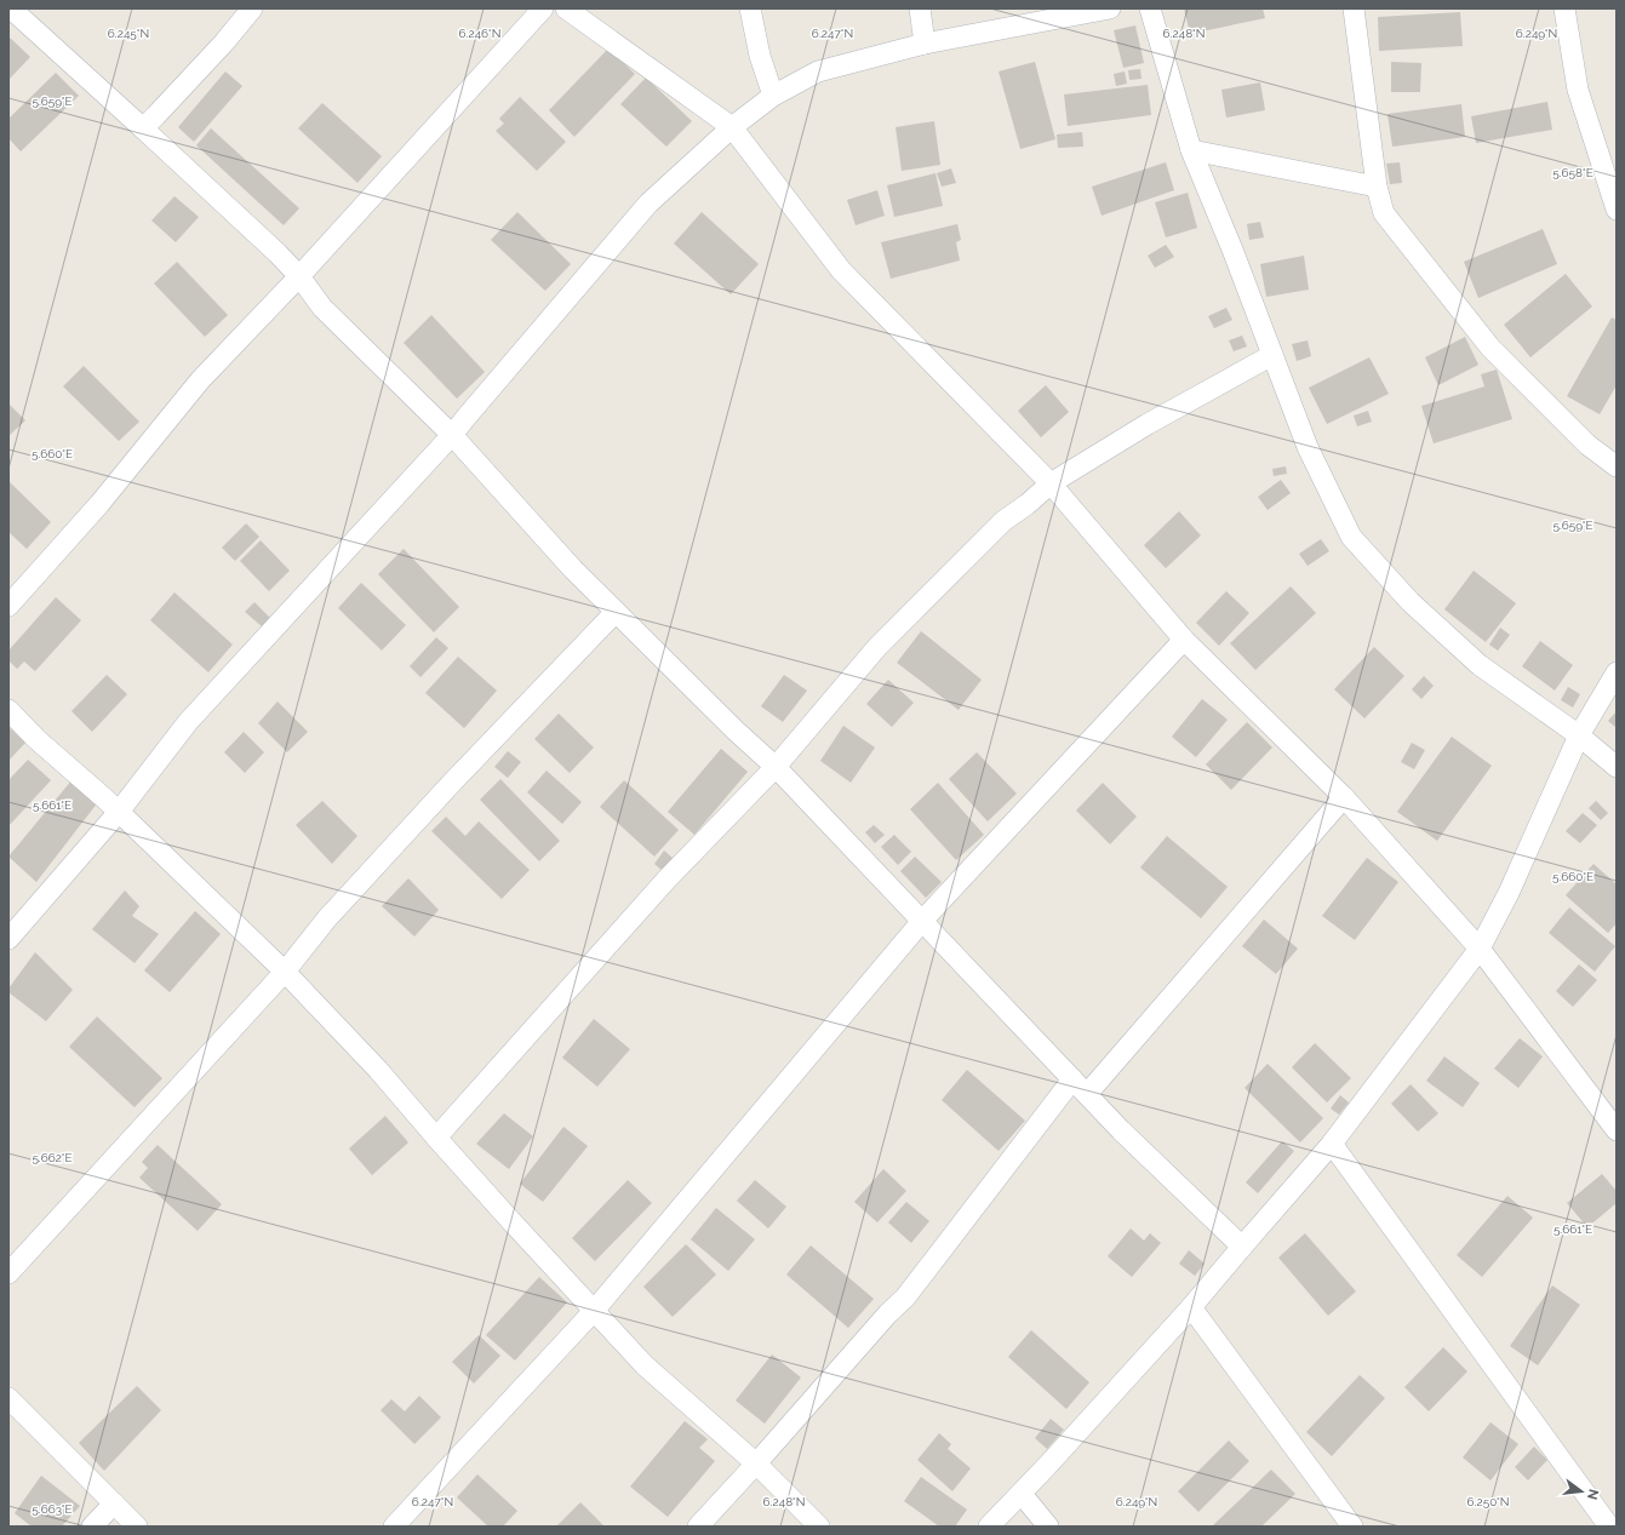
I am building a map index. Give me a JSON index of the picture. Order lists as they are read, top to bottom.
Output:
{
  "north": "right",
  "coordinates": [
    "6.245°N",
    "6.246°N",
    "6.247°N",
    "6.248°N",
    "6.249°N",
    "5.659°E",
    "5.658°E",
    "5.660°E",
    "5.661°E",
    "5.662°E",
    "6.250°N",
    "5.663°E"
  ]
}
